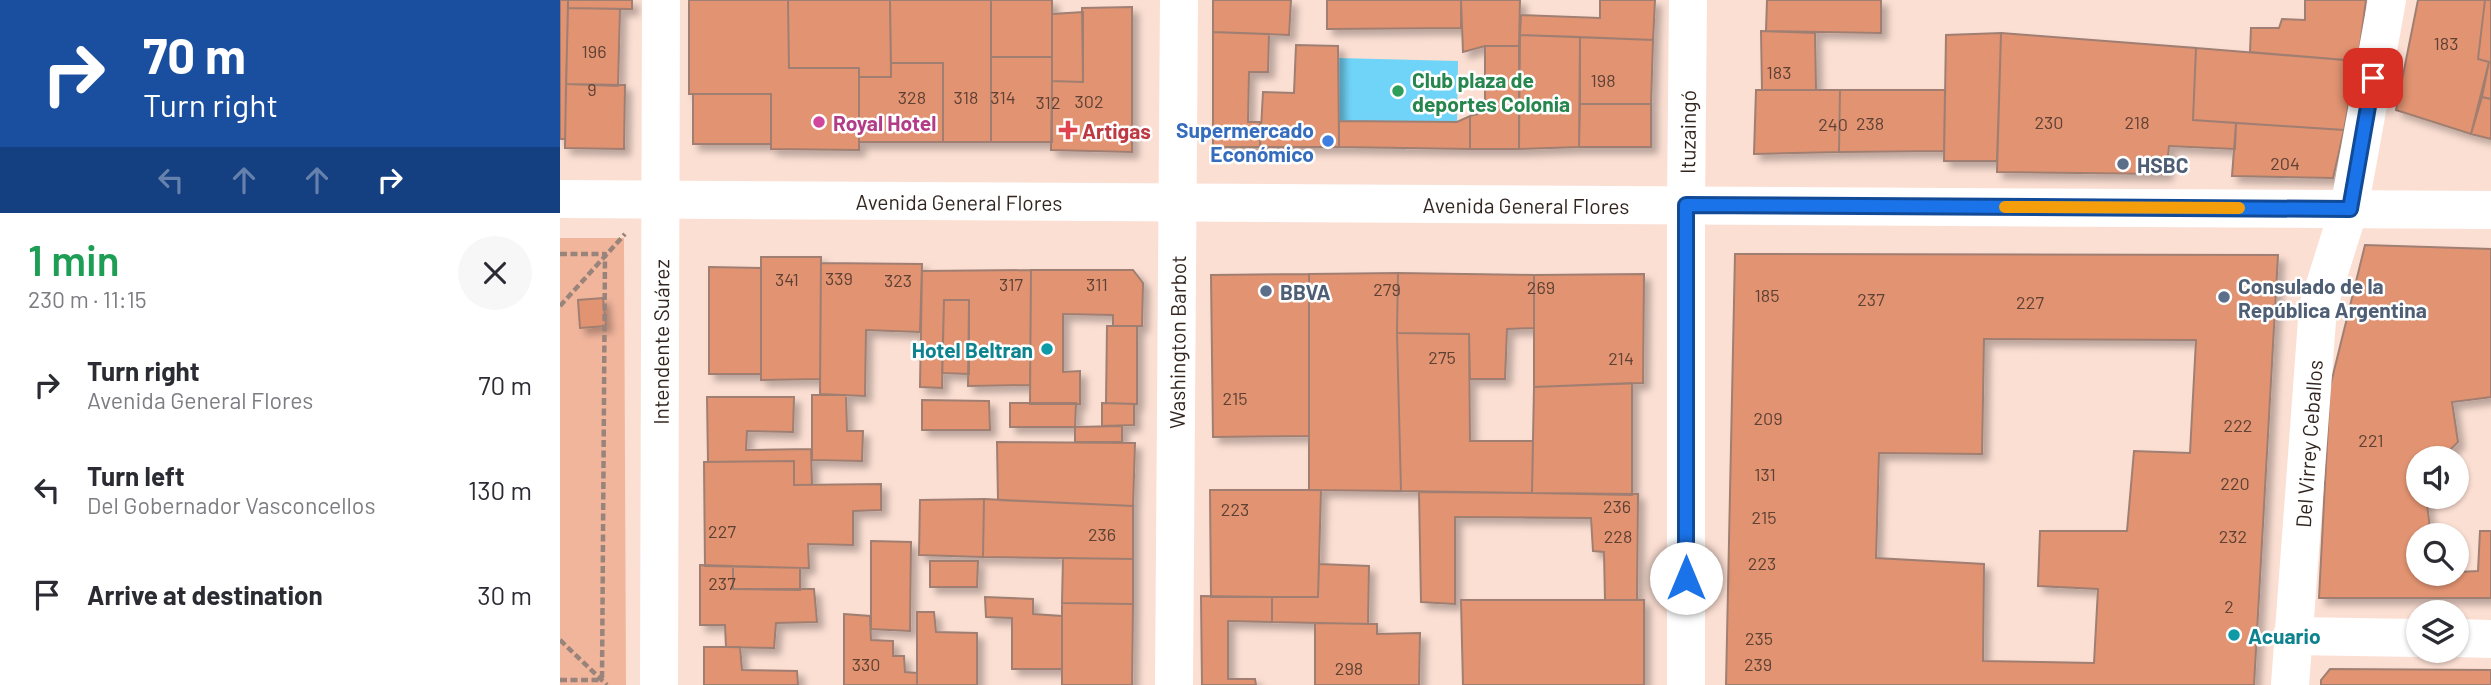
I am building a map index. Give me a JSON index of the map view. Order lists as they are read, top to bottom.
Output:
{
  "streets": {
    "street": [
      "Ituzaingó",
      "Avenida General Flores",
      "Intendente Suárez",
      "Washington Barbot",
      "Del Virrey Ceballos"
    ]
  },
  "crossings": [
    ["Ituzaingó", "Avenida General Flores"],
    ["Avenida General Flores", "Intendente Suárez"],
    ["Avenida General Flores", "Washington Barbot"],
    ["Avenida General Flores", "Del Virrey Ceballos"]
  ],
  "places": {
    "other": [
      "Club plaza de deportes Colonia",
      "Royal Hotel",
      "Supermercado Económico",
      "HSBC",
      "BBVA",
      "Consulado de la República Argentina",
      "Hotel Beltran",
      "Acuario"
    ],
    "health": ["Artigas"]
  },
  "house_numbers": [
    "183",
    "196",
    "183",
    "198",
    "9",
    "328",
    "318",
    "314",
    "302",
    "312",
    "230",
    "218",
    "238",
    "240",
    "204",
    "339",
    "341",
    "323",
    "317",
    "311",
    "269",
    "279",
    "185",
    "237",
    "227",
    "275",
    "214",
    "215",
    "209",
    "222",
    "221",
    "131",
    "220",
    "236",
    "223",
    "215",
    "227",
    "236",
    "228",
    "232",
    "223",
    "237",
    "2",
    "235",
    "330",
    "239",
    "298"
  ],
  "page": {
    "turn": ["70 m", "Turn right"],
    "heading": ["1 min", "230 m · 11:15"],
    "list": [
      {
        "name": "Turn right",
        "note": "Avenida General Flores",
        "value": "70 m"
      },
      {
        "name": "Turn left",
        "note": "Del Gobernador Vasconcellos",
        "value": "130 m"
      },
      {
        "name": "Arrive at destination",
        "value": "30 m"
      }
    ]
  }
}
